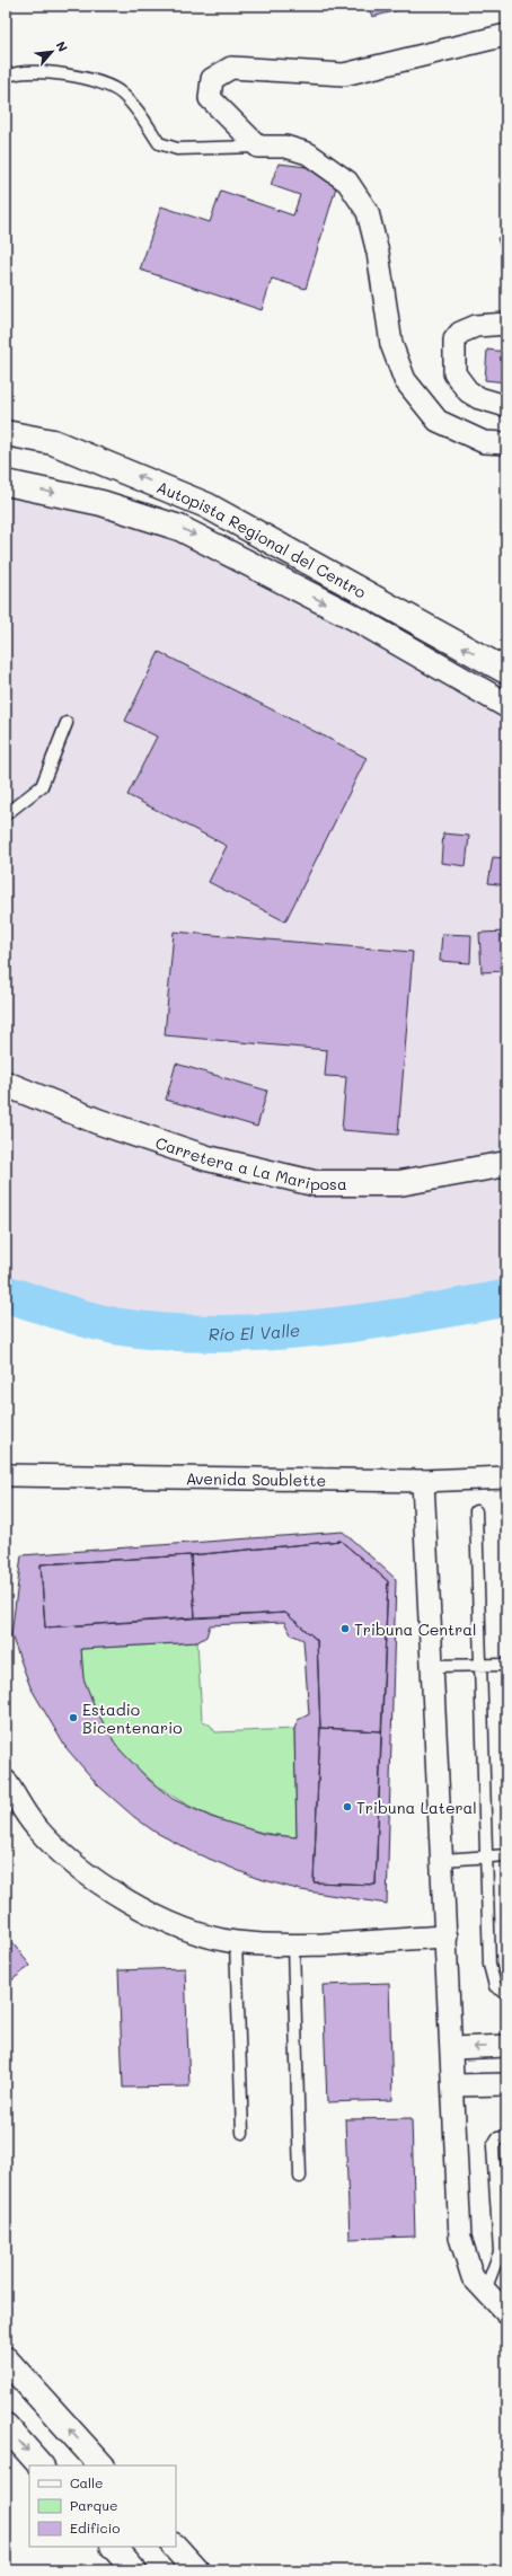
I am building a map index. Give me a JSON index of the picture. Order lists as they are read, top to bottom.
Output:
{
  "streets": {
    "main road": ["Autopista Regional del Centro", "Carretera a La Mariposa"],
    "street": ["Avenida Soublette"]
  },
  "water": ["Río El Valle"],
  "places": ["Tribuna Central", "Estadio Bicentenario", "Tribuna Lateral"],
  "legend": ["Calle", "Parque", "Edificio"],
  "north": "top right"
}
